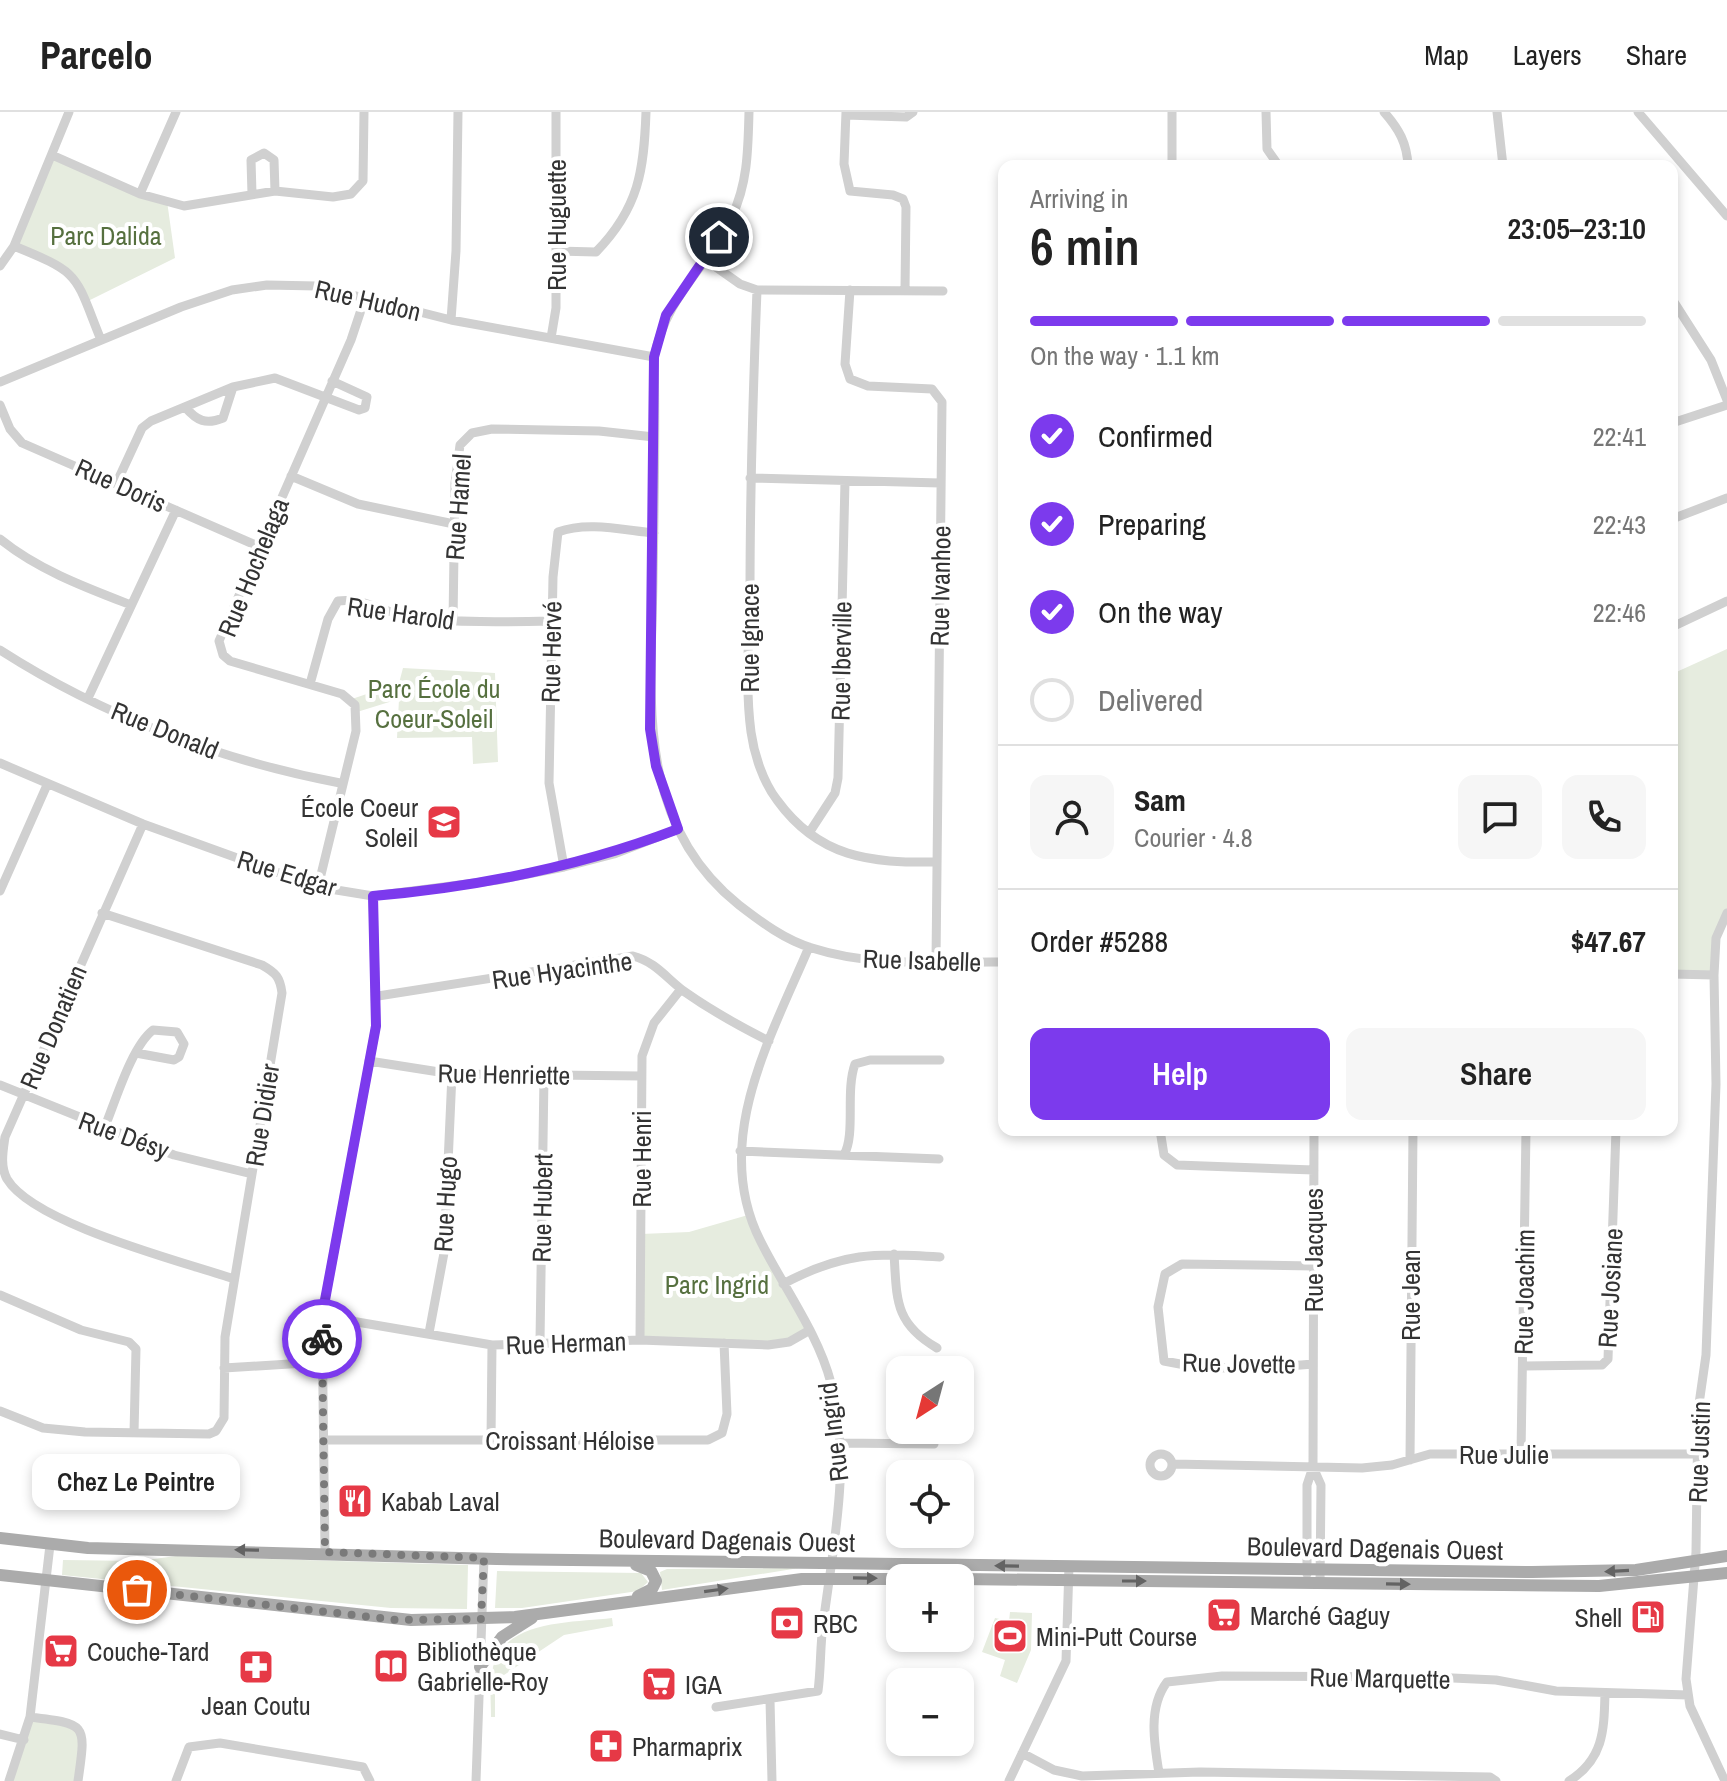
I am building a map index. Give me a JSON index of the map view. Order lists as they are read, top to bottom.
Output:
{
  "streets": {
    "main road": ["Boulevard Dagenais Ouest"],
    "street": [
      "Rue Huguette",
      "Rue Hudon",
      "Rue Doris",
      "Rue Hamel",
      "Rue Hochelaga",
      "Rue Ivanhoe",
      "Rue Harold",
      "Rue Ignace",
      "Rue Hervé",
      "Rue Iberville",
      "Rue Donald",
      "Rue Edgar",
      "Rue Isabelle",
      "Rue Hyacinthe",
      "Rue Donatien",
      "Rue Henriette",
      "Rue Didier",
      "Rue Désy",
      "Rue Henri",
      "Rue Hugo",
      "Rue Hubert",
      "Rue Jacques",
      "Rue Josiane",
      "Rue Joachim",
      "Rue Jean",
      "Rue Herman",
      "Rue Jovette",
      "Rue Ingrid",
      "Croissant Héloise",
      "Rue Justin",
      "Rue Julie",
      "Rue Marquette"
    ]
  },
  "crossings": [
    ["Rue Huguette", "Rue Hudon"],
    ["Rue Hudon", "Rue Hochelaga"],
    ["Rue Hudon", "Rue Isabelle"],
    ["Rue Doris", "Rue Hochelaga"],
    ["Rue Hamel", "Rue Harold"],
    ["Rue Hamel", "Rue Isabelle"],
    ["Rue Hochelaga", "Rue Harold"],
    ["Rue Hochelaga", "Rue Donald"],
    ["Rue Hochelaga", "Rue Edgar"],
    ["Rue Ivanhoe", "Rue Ignace"],
    ["Rue Ivanhoe", "Rue Isabelle"],
    ["Rue Harold", "Rue Hervé"],
    ["Rue Ignace", "Rue Iberville"],
    ["Rue Hervé", "Rue Edgar"],
    ["Rue Hervé", "Rue Isabelle"],
    ["Rue Edgar", "Rue Isabelle"],
    ["Rue Edgar", "Rue Donatien"],
    ["Rue Isabelle", "Rue Ingrid"],
    ["Rue Hyacinthe", "Rue Henri"],
    ["Rue Hyacinthe", "Rue Ingrid"],
    ["Rue Donatien", "Rue Didier"],
    ["Rue Donatien", "Rue Désy"],
    ["Rue Henriette", "Rue Henri"],
    ["Rue Henriette", "Rue Hugo"],
    ["Rue Henriette", "Rue Hubert"],
    ["Rue Didier", "Rue Désy"],
    ["Rue Henri", "Rue Herman"],
    ["Rue Hugo", "Rue Herman"],
    ["Rue Hubert", "Rue Herman"],
    ["Rue Jacques", "Rue Jovette"],
    ["Rue Jacques", "Rue Julie"],
    ["Rue Jacques", "Boulevard Dagenais Ouest"],
    ["Rue Josiane", "Rue Joachim"],
    ["Rue Joachim", "Rue Julie"],
    ["Rue Jean", "Rue Julie"],
    ["Rue Herman", "Rue Ingrid"],
    ["Rue Herman", "Croissant Héloise"],
    ["Rue Ingrid", "Boulevard Dagenais Ouest"],
    ["Rue Justin", "Rue Julie"],
    ["Rue Justin", "Boulevard Dagenais Ouest"]
  ],
  "parks": ["Parc Dalida", "Parc École du Coeur-Soleil", "Parc Ingrid"],
  "places": {
    "school or university": ["École Coeur Soleil"],
    "restaurant": ["Kabab Laval"],
    "other": ["Chez Le Peintre"],
    "supermarket": ["Marché Gaguy", "Couche-Tard", "IGA"],
    "fuel station": ["Shell"],
    "bank": ["RBC"],
    "sports": ["Mini-Putt Course"],
    "library": ["Bibliothèque Gabrielle-Roy"],
    "pharmacy": ["Jean Coutu", "Pharmaprix"]
  },
  "north": "bottom left",
  "page": {
    "header": "Parcelo",
    "nav": ["Map", "Layers", "Share"],
    "heading": ["6 min", "Arriving in", "23:05–23:10"],
    "panel": [
      "Sam",
      "Courier · 4.8",
      "Order #5288",
      "$47.67"
    ],
    "bar": "On the way · 1.1 km",
    "list": [
      ["Confirmed", "22:41"],
      ["Preparing", "22:43"],
      ["On the way", "22:46"],
      "Delivered"
    ],
    "buttons": ["Help", "Share"],
    "map_buttons": ["+", "−"],
    "bubble": "Chez Le Peintre"
  }
}
